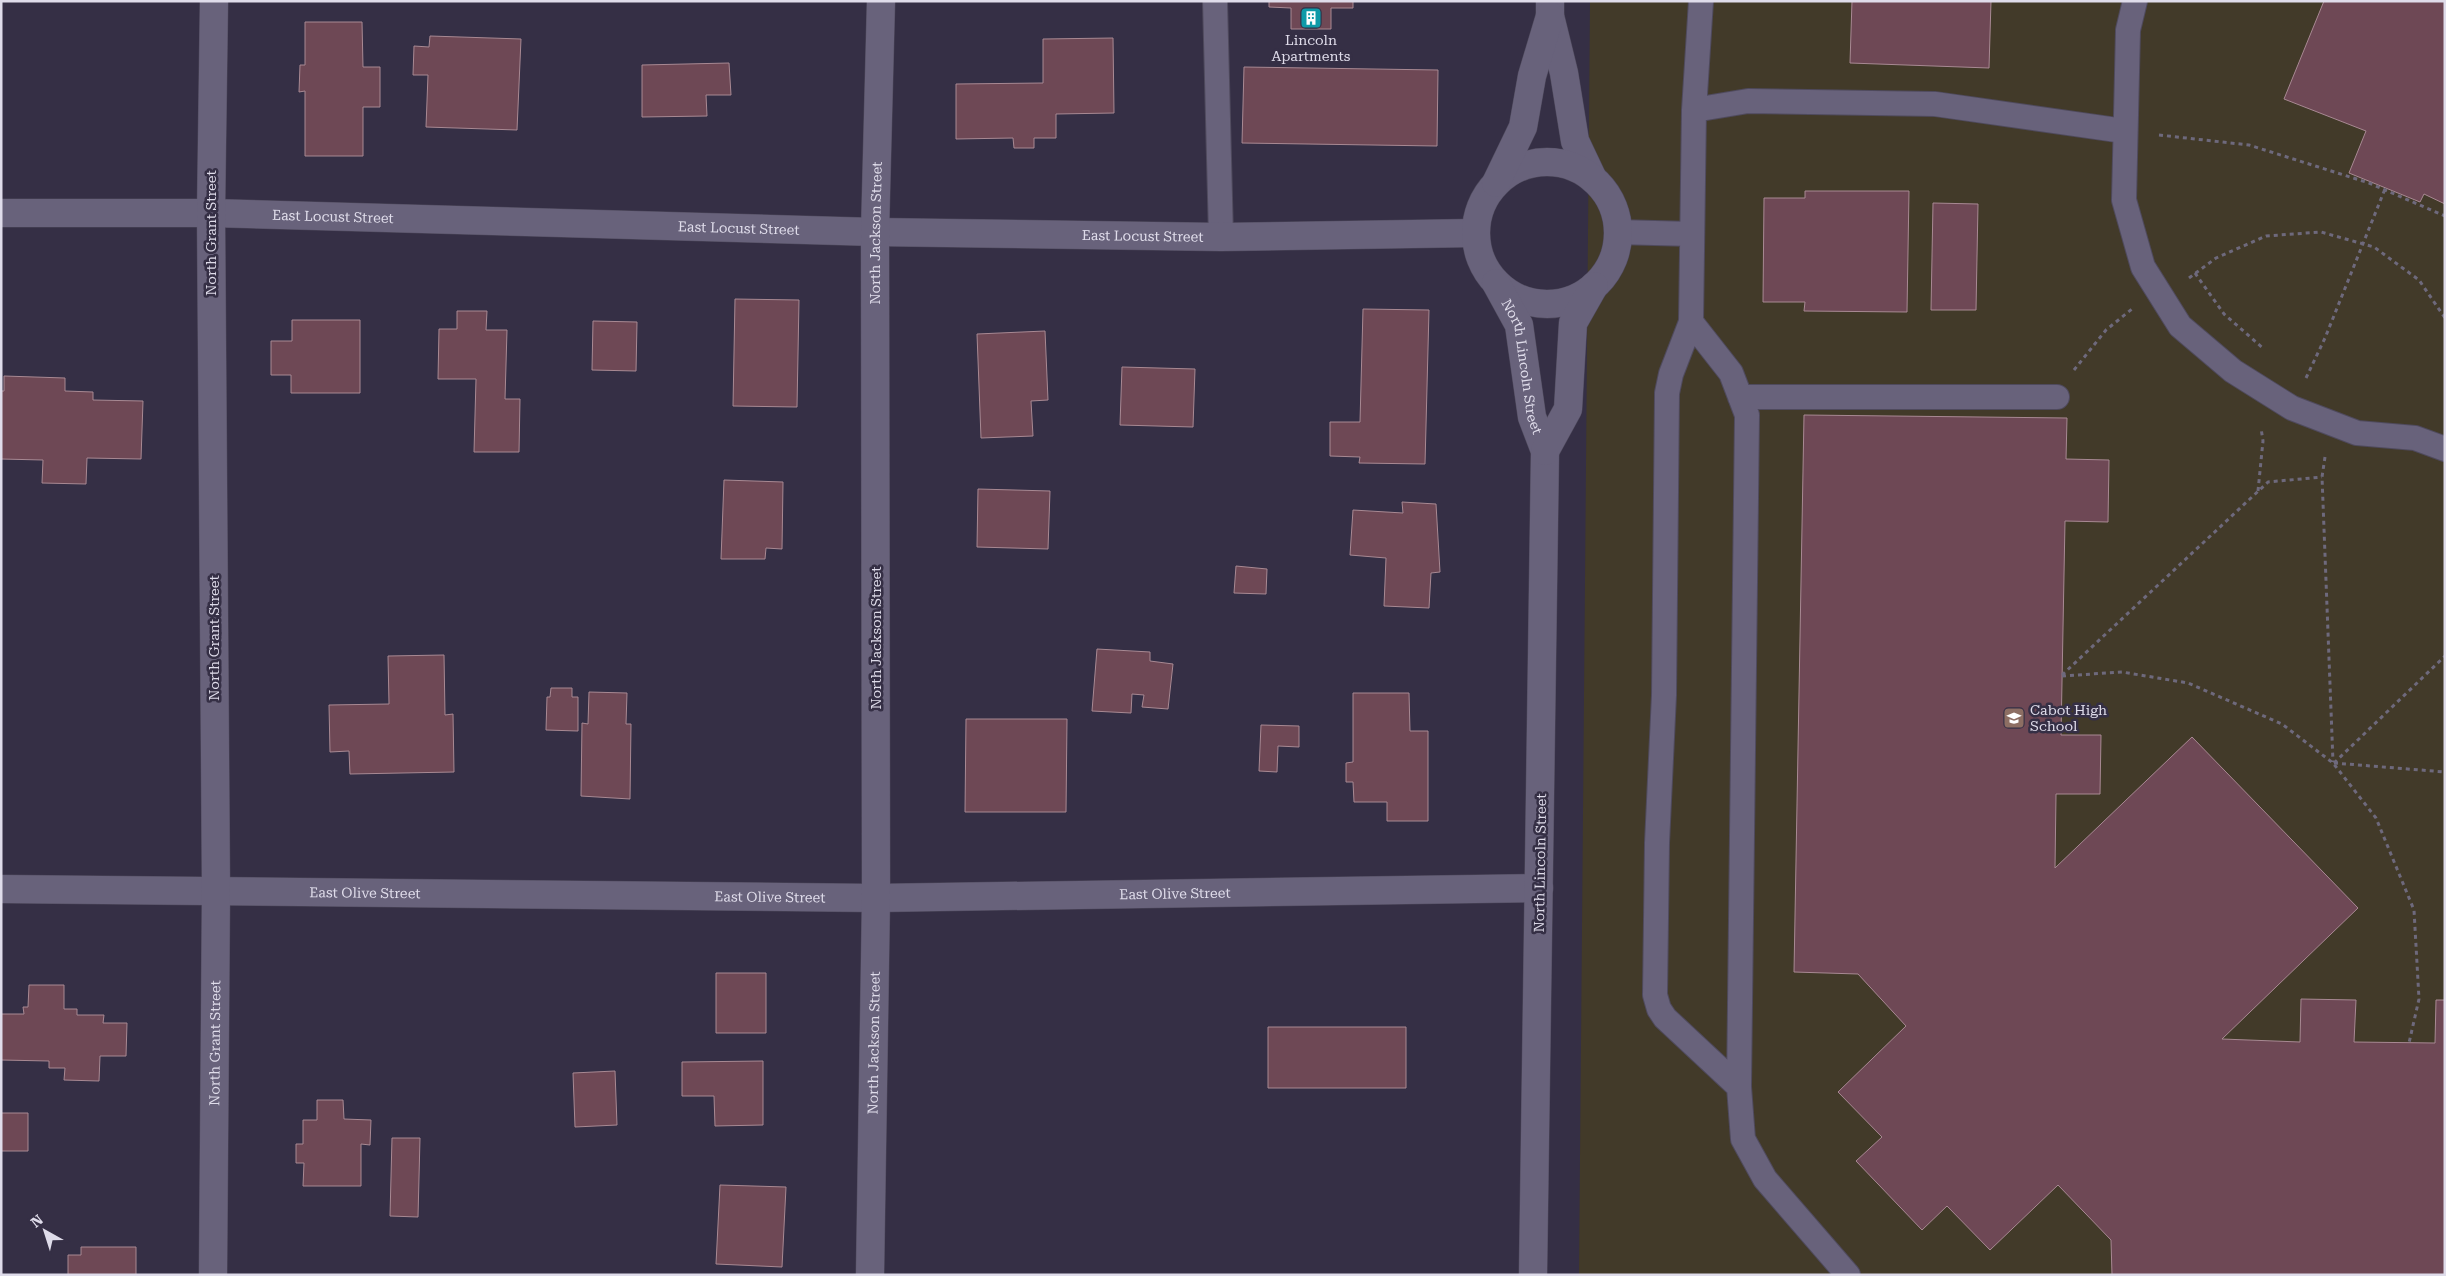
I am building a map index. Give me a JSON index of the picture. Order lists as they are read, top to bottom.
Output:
{
  "streets": {
    "street": [
      "East Locust Street",
      "North Grant Street",
      "North Jackson Street",
      "North Lincoln Street",
      "East Olive Street"
    ]
  },
  "crossings": [
    ["East Locust Street", "North Grant Street"],
    ["East Locust Street", "North Jackson Street"],
    ["East Locust Street", "North Lincoln Street"],
    ["North Grant Street", "East Olive Street"],
    ["North Jackson Street", "East Olive Street"],
    ["North Lincoln Street", "East Olive Street"]
  ],
  "places": {
    "building": ["Lincoln Apartments"],
    "school or university": ["Cabot High School"]
  },
  "north": "top left"
}
